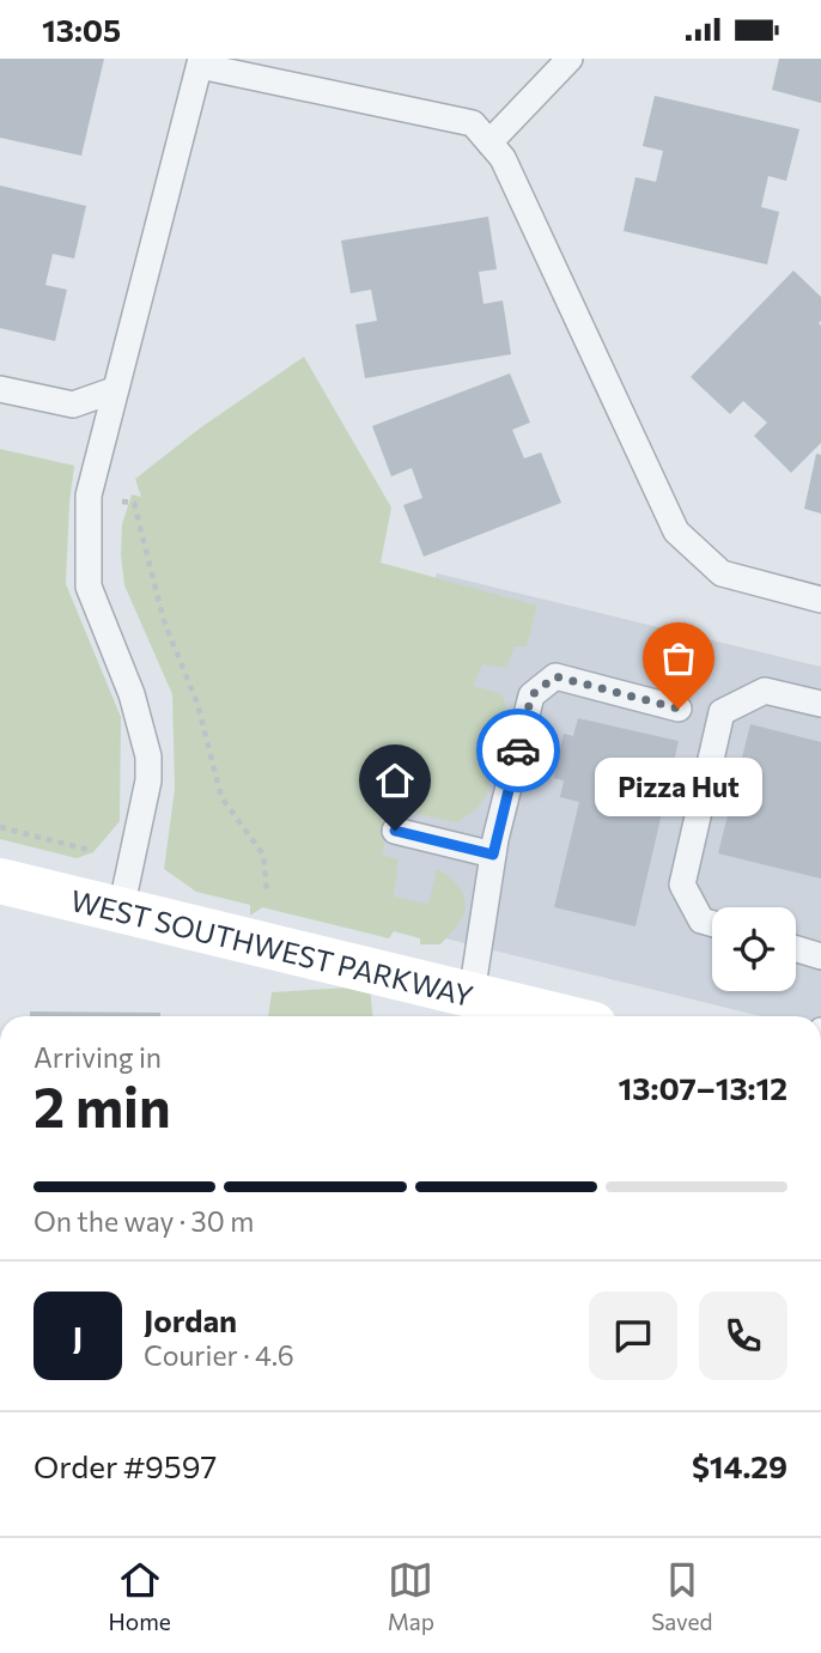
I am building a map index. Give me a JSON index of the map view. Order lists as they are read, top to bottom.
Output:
{
  "streets": {
    "street": ["WEST SOUTHWEST PARKWAY"]
  },
  "places": ["Pizza Hut"],
  "page": {
    "status": "13:05",
    "bubble": "Pizza Hut",
    "heading": ["2 min", "Arriving in", "13:07–13:12"],
    "panel": [
      "Jordan",
      "Courier · 4.6",
      "Order #9597",
      "$14.29"
    ],
    "bar": "On the way · 30 m",
    "round": "J",
    "tabs": ["Home", "Map", "Saved"]
  }
}
